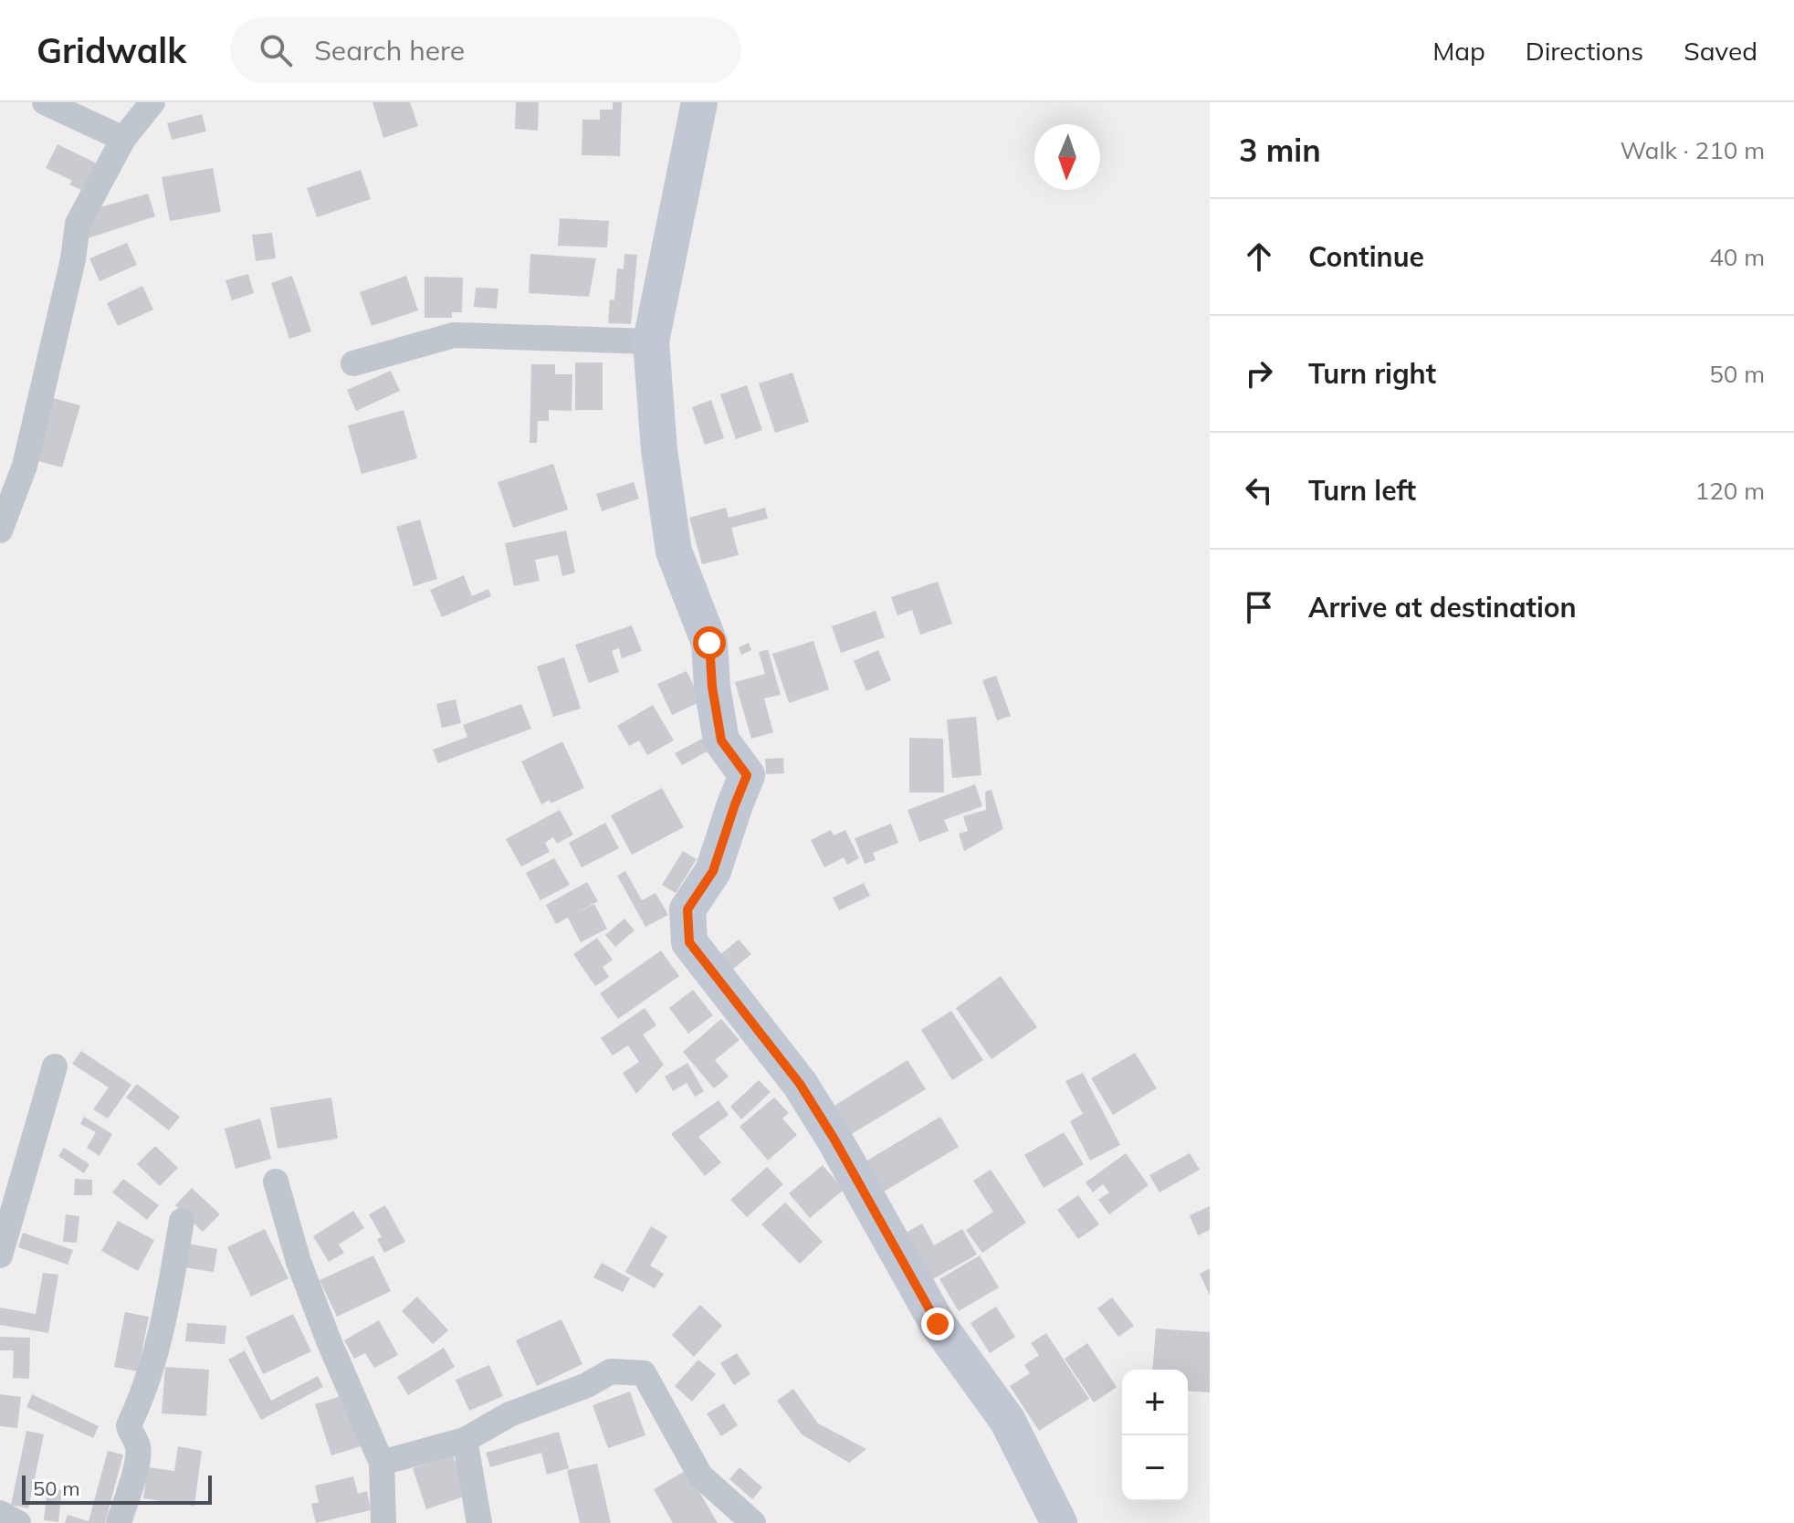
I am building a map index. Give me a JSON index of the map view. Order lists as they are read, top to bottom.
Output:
{
  "scale_bar": "50 m",
  "north": "bottom",
  "page": {
    "header": "Gridwalk",
    "search": "Search here",
    "nav": ["Map", "Directions", "Saved"],
    "heading": ["3 min", "Walk · 210 m"],
    "list": [
      ["Continue", "40 m"],
      ["Turn right", "50 m"],
      ["Turn left", "120 m"],
      "Arrive at destination"
    ],
    "map_buttons": ["+", "−"],
    "scale": "50 m"
  }
}
